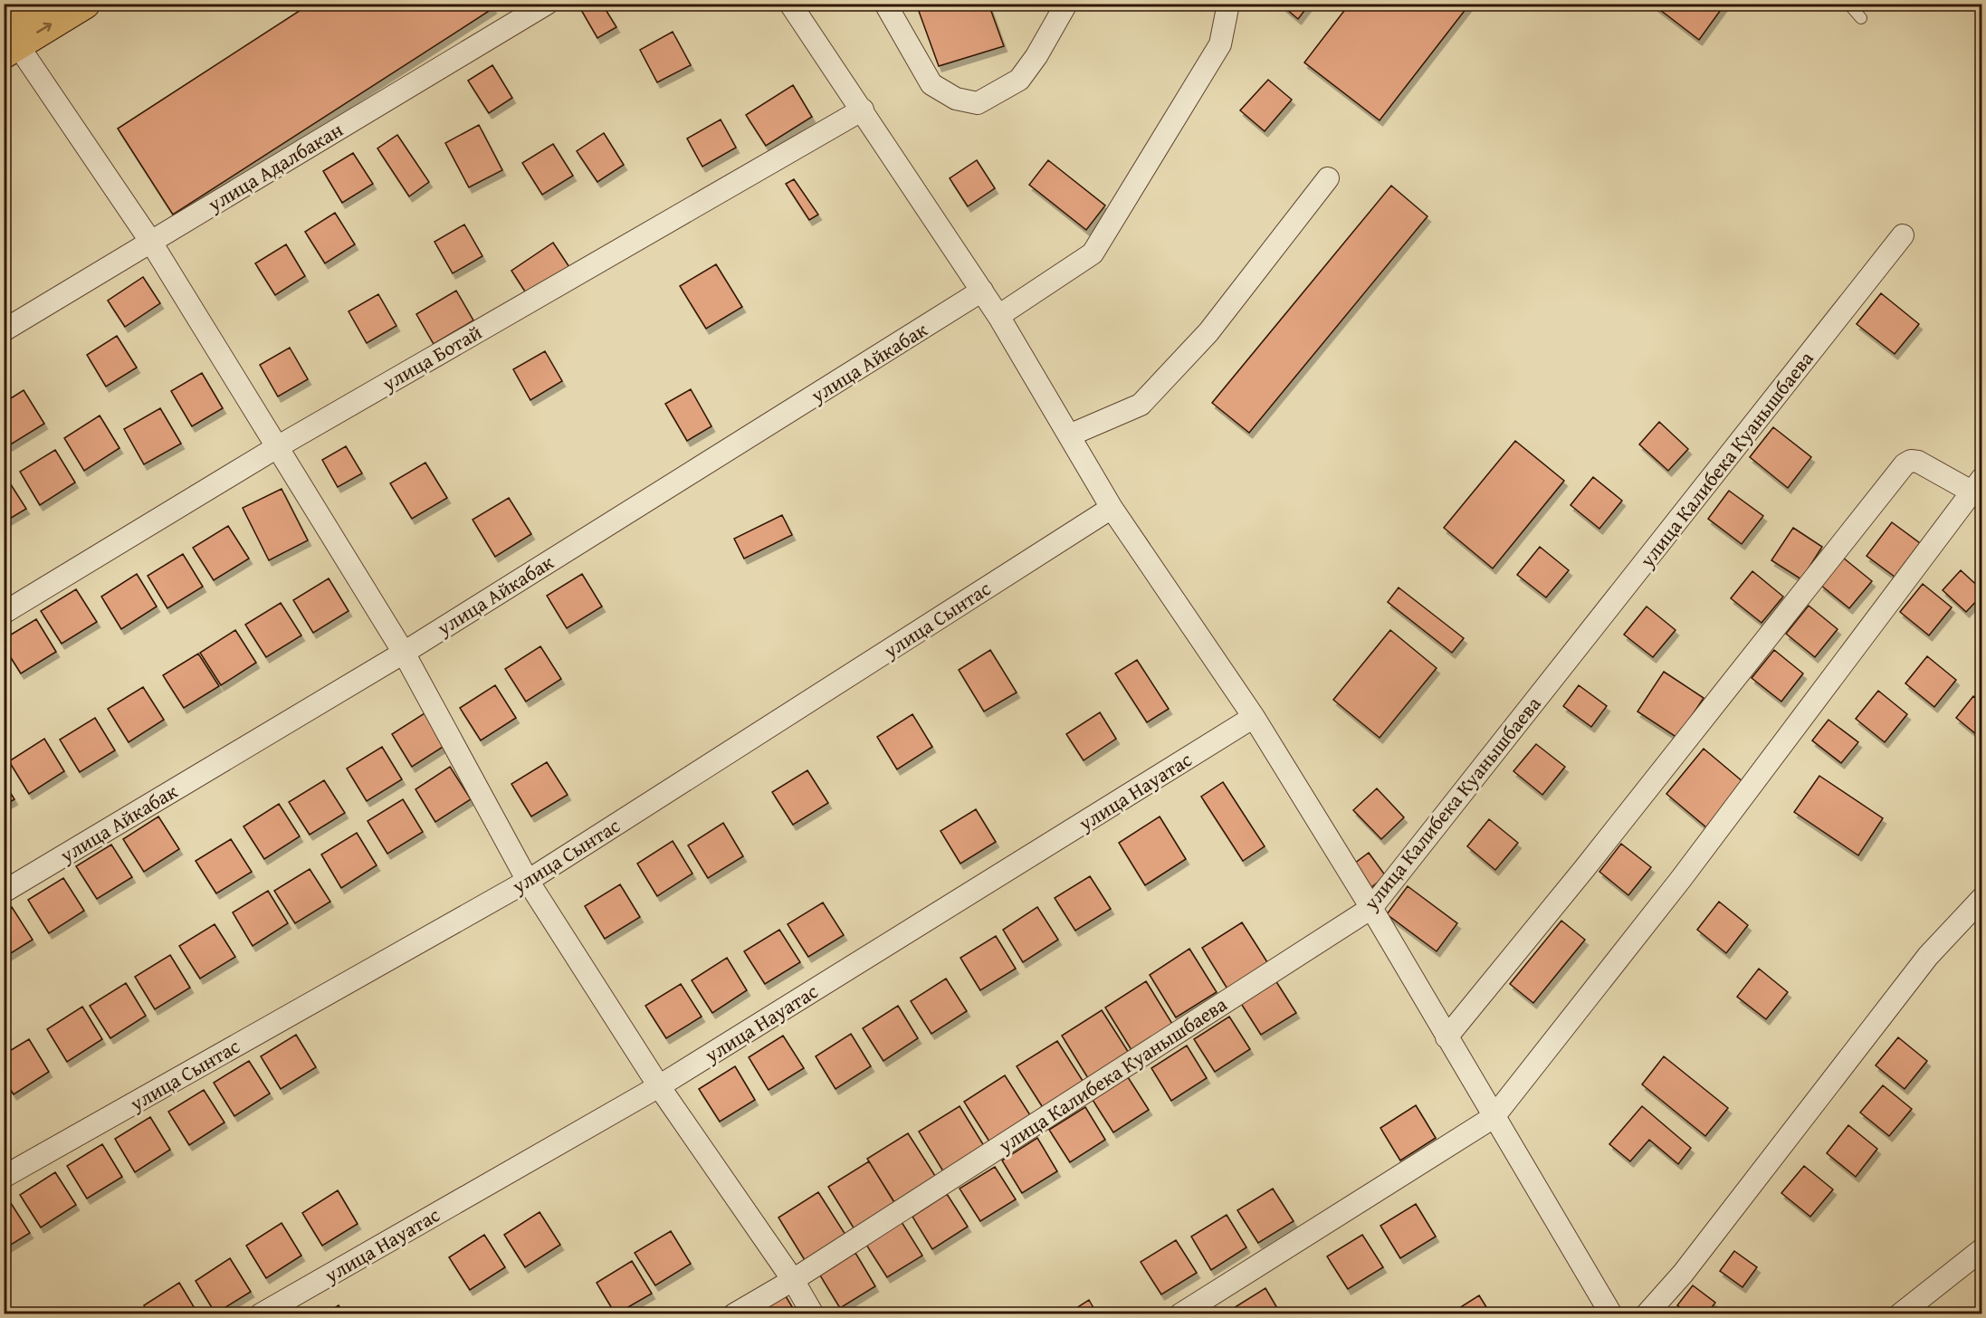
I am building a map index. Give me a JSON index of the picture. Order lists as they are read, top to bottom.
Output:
{
  "streets": {
    "street": [
      "улица Адалбакан",
      "улица Ботай",
      "улица Айкабак",
      "улица Калибека Куанышбаева",
      "улица Сынтас",
      "улица Науатас"
    ]
  }
}
